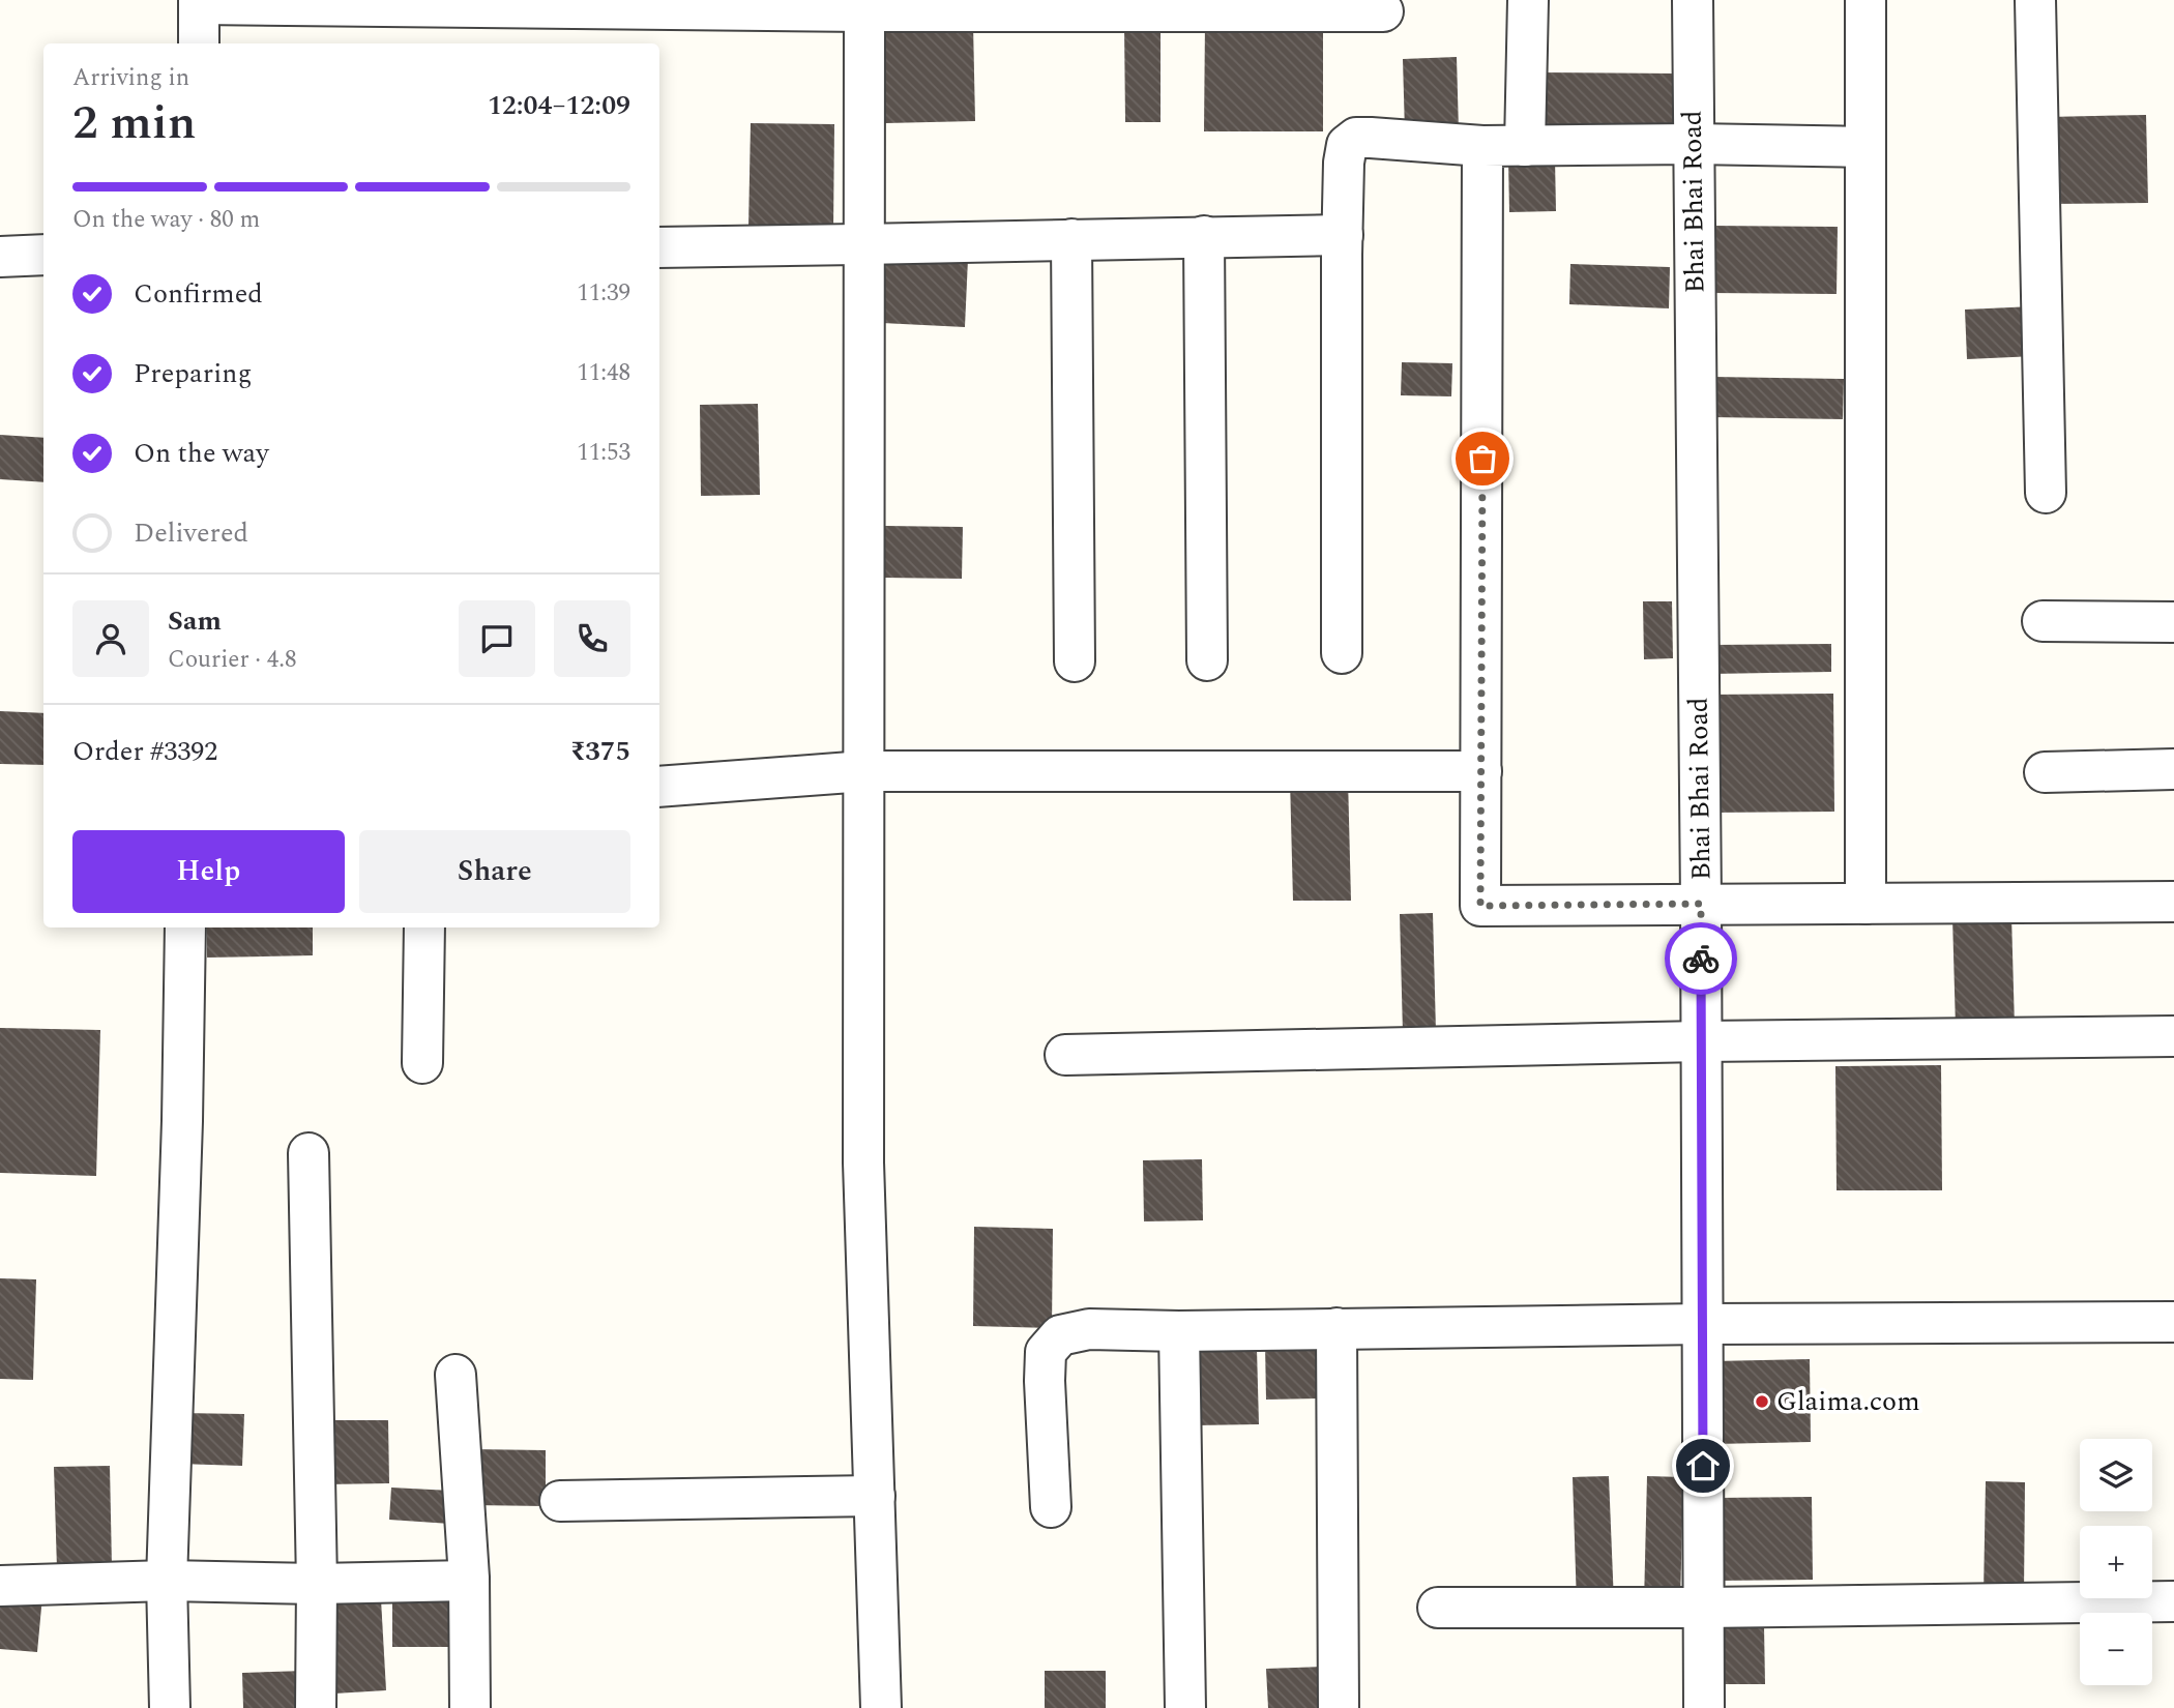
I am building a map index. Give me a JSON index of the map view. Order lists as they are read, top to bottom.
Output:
{
  "streets": {
    "street": ["Bhai Bhai Road"]
  },
  "places": ["Glaima.com"],
  "page": {
    "heading": ["2 min", "Arriving in", "12:04–12:09"],
    "panel": [
      "Sam",
      "Courier · 4.8",
      "Order #3392",
      "₹375"
    ],
    "bar": "On the way · 80 m",
    "list": [
      ["Confirmed", "11:39"],
      ["Preparing", "11:48"],
      ["On the way", "11:53"],
      "Delivered"
    ],
    "buttons": ["Help", "Share"],
    "map_buttons": ["+", "−"]
  }
}
